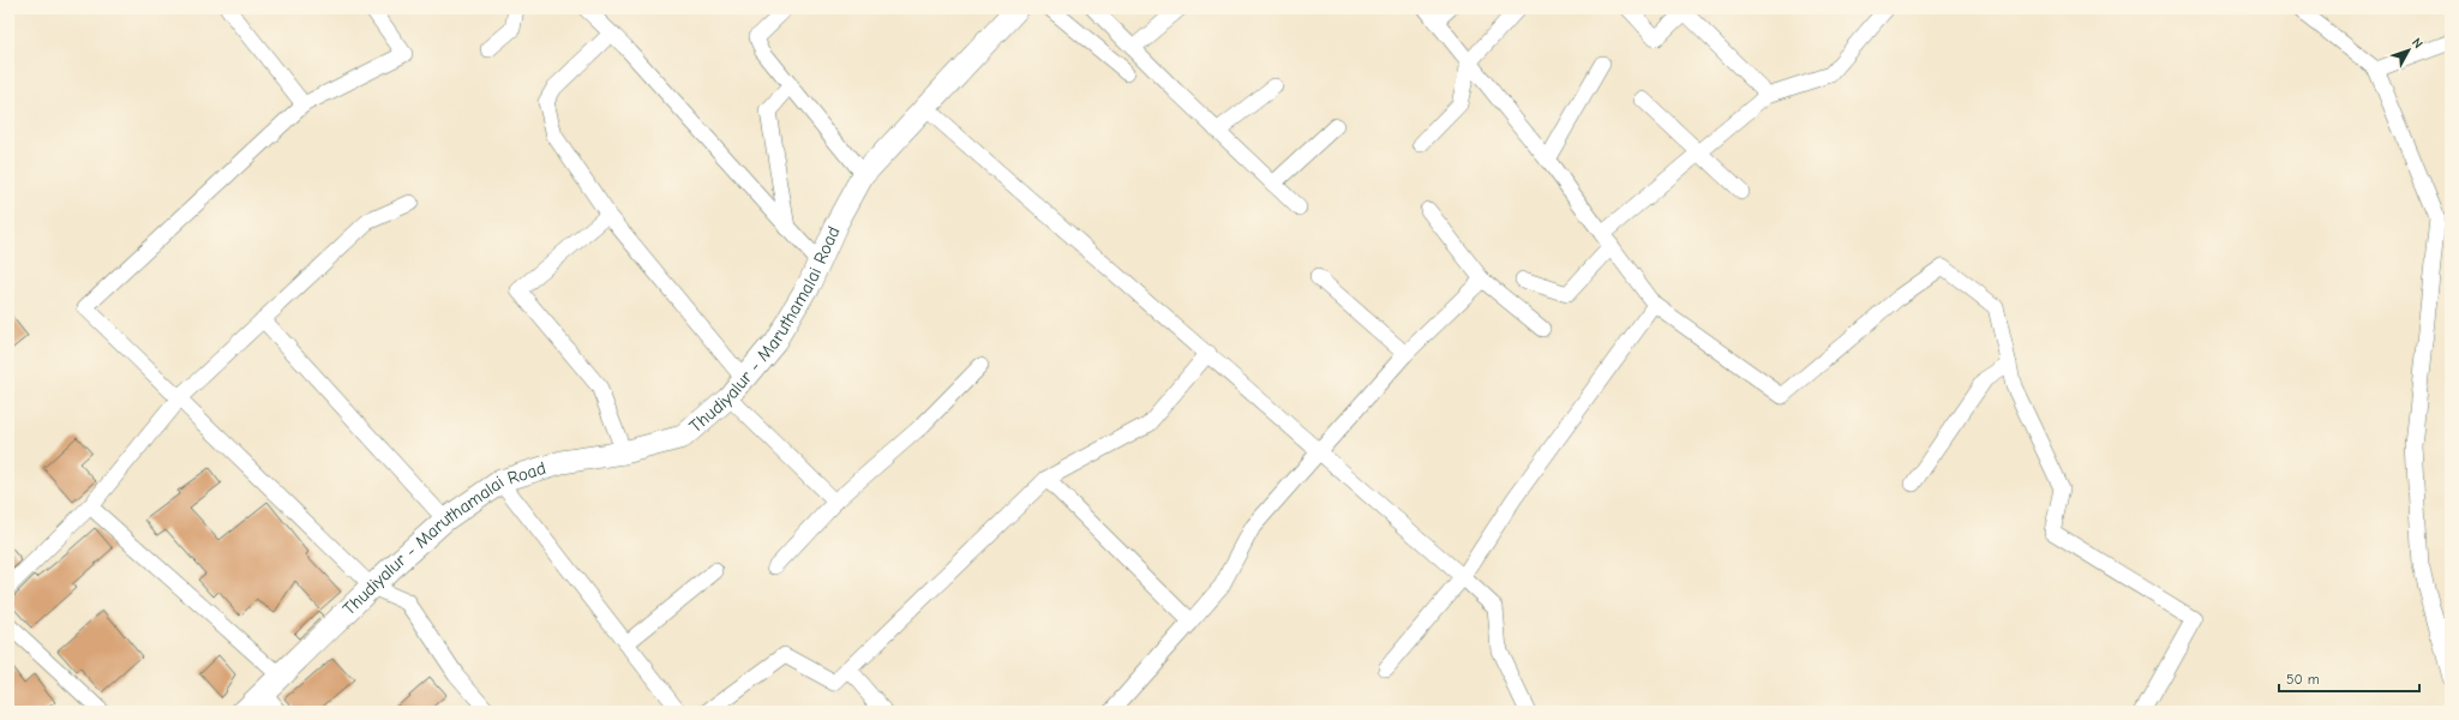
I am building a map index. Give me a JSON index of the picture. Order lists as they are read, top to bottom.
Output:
{
  "streets": {
    "main road": ["Thudiyalur - Maruthamalai Road"]
  },
  "scale_bar": "50 m",
  "north": "top right"
}
